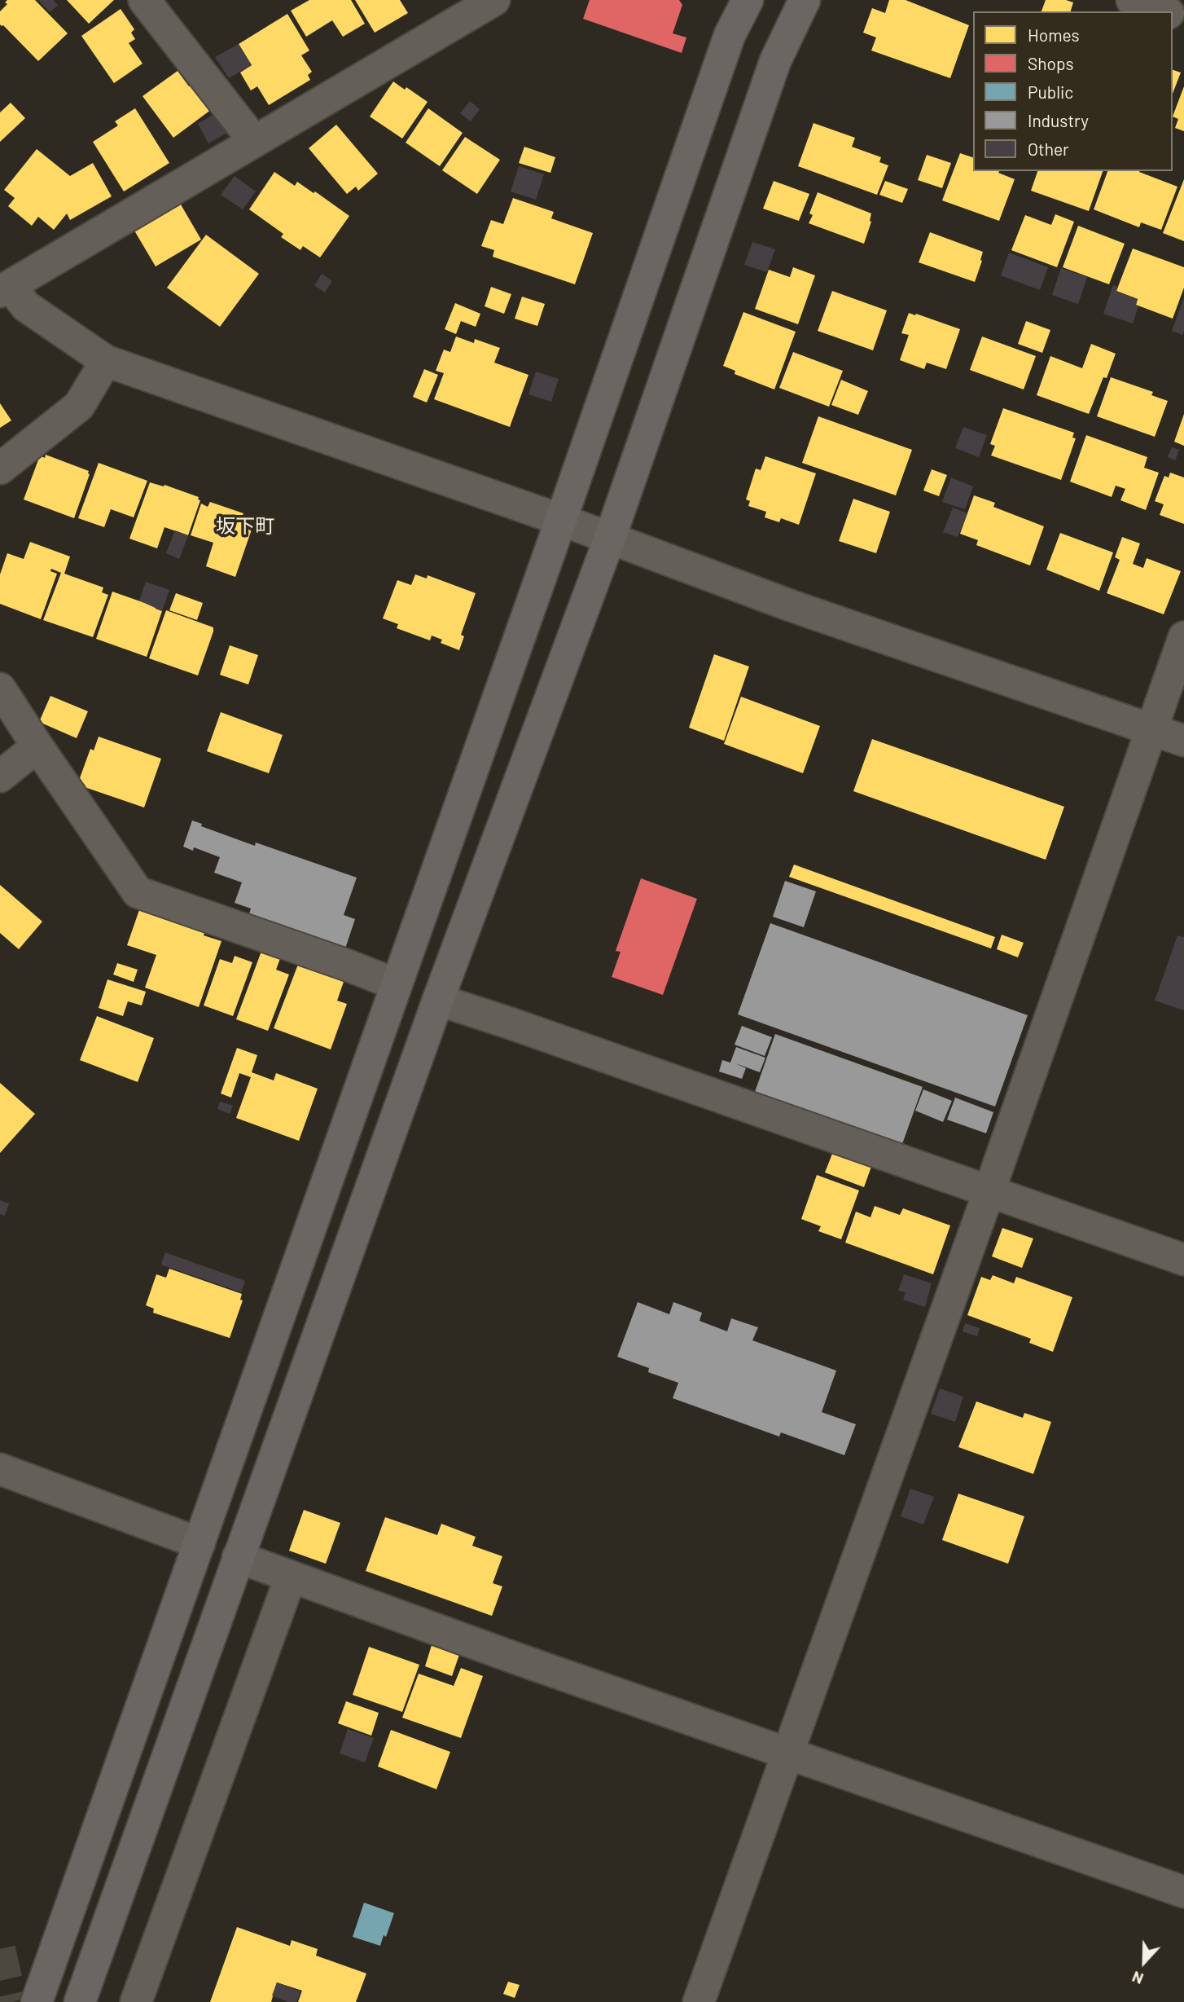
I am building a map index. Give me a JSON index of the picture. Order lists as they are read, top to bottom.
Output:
{
  "districts": ["坂下町"],
  "legend": [
    "Homes",
    "Shops",
    "Public",
    "Industry",
    "Other"
  ],
  "north": "bottom"
}
